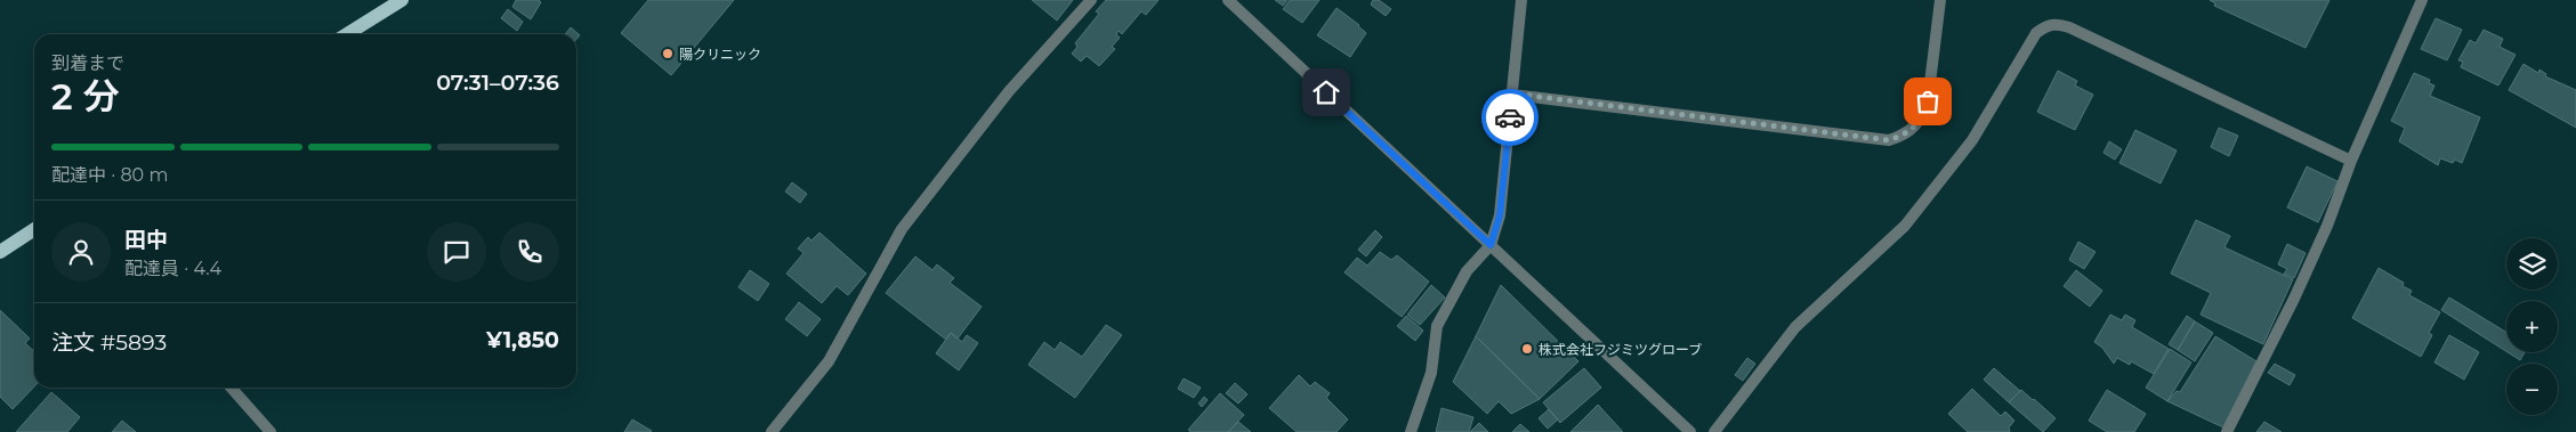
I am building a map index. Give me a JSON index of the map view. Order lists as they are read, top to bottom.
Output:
{
  "places": ["陽クリニック", "株式会社フジミツグローブ"],
  "page": {
    "heading": ["2 分", "到着まで", "07:31–07:36"],
    "panel": [
      "田中",
      "配達員 · 4.4",
      "注文 #5893",
      "¥1,850"
    ],
    "bar": "配達中 · 80 m",
    "map_buttons": ["+", "−"]
  }
}
